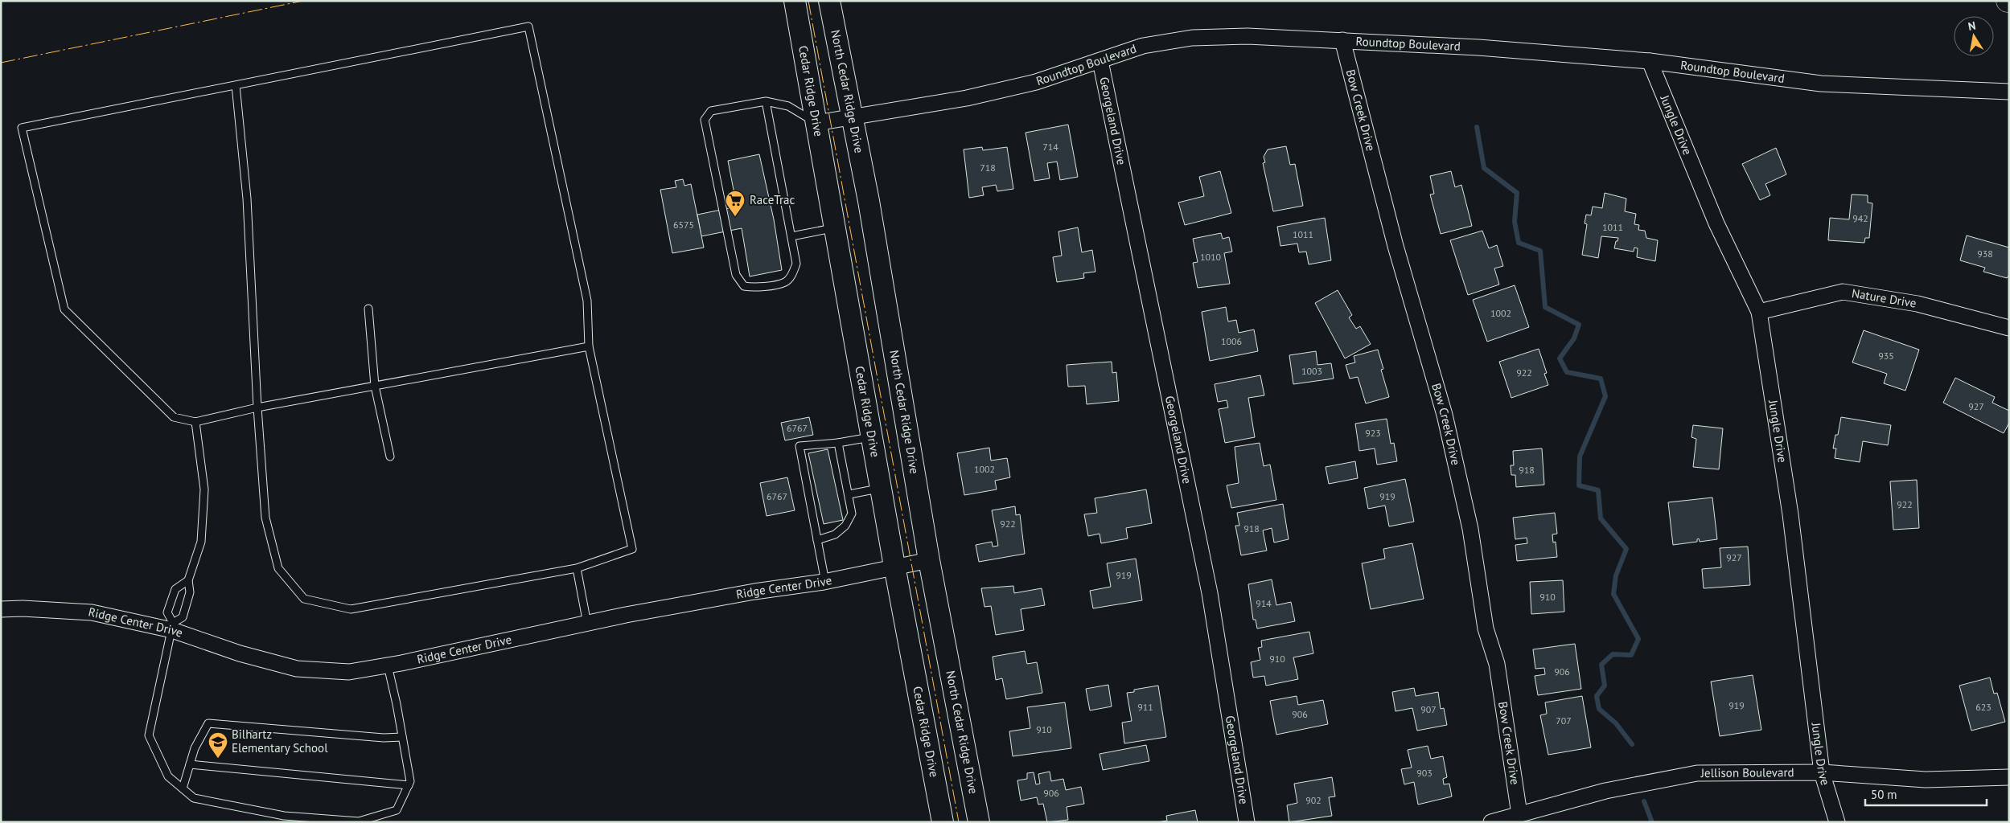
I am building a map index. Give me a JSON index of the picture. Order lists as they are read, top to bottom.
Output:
{
  "streets": {
    "main road": ["Cedar Ridge Drive", "North Cedar Ridge Drive"],
    "street": [
      "Roundtop Boulevard",
      "Bow Creek Drive",
      "Georgeland Drive",
      "Jungle Drive",
      "Nature Drive",
      "Ridge Center Drive",
      "Jellison Boulevard"
    ]
  },
  "crossings": [
    ["Roundtop Boulevard", "Cedar Ridge Drive"],
    ["Roundtop Boulevard", "North Cedar Ridge Drive"],
    ["Roundtop Boulevard", "Bow Creek Drive"],
    ["Roundtop Boulevard", "Georgeland Drive"],
    ["Roundtop Boulevard", "Jungle Drive"],
    ["Cedar Ridge Drive", "Ridge Center Drive"],
    ["North Cedar Ridge Drive", "Ridge Center Drive"],
    ["Bow Creek Drive", "Jellison Boulevard"],
    ["Jungle Drive", "Nature Drive"],
    ["Jungle Drive", "Jellison Boulevard"]
  ],
  "places": {
    "supermarket": ["RaceTrac"],
    "school or university": ["Bilhartz Elementary School"]
  },
  "house_numbers": [
    "714",
    "718",
    "942",
    "6575",
    "1011",
    "1011",
    "938",
    "1010",
    "1002",
    "1006",
    "935",
    "1003",
    "922",
    "927",
    "6767",
    "923",
    "1002",
    "918",
    "6767",
    "919",
    "922",
    "922",
    "918",
    "927",
    "919",
    "910",
    "914",
    "910",
    "906",
    "919",
    "911",
    "623",
    "907",
    "906",
    "707",
    "910",
    "903",
    "906",
    "902"
  ],
  "scale_bar": "50 m",
  "north": "top"
}
